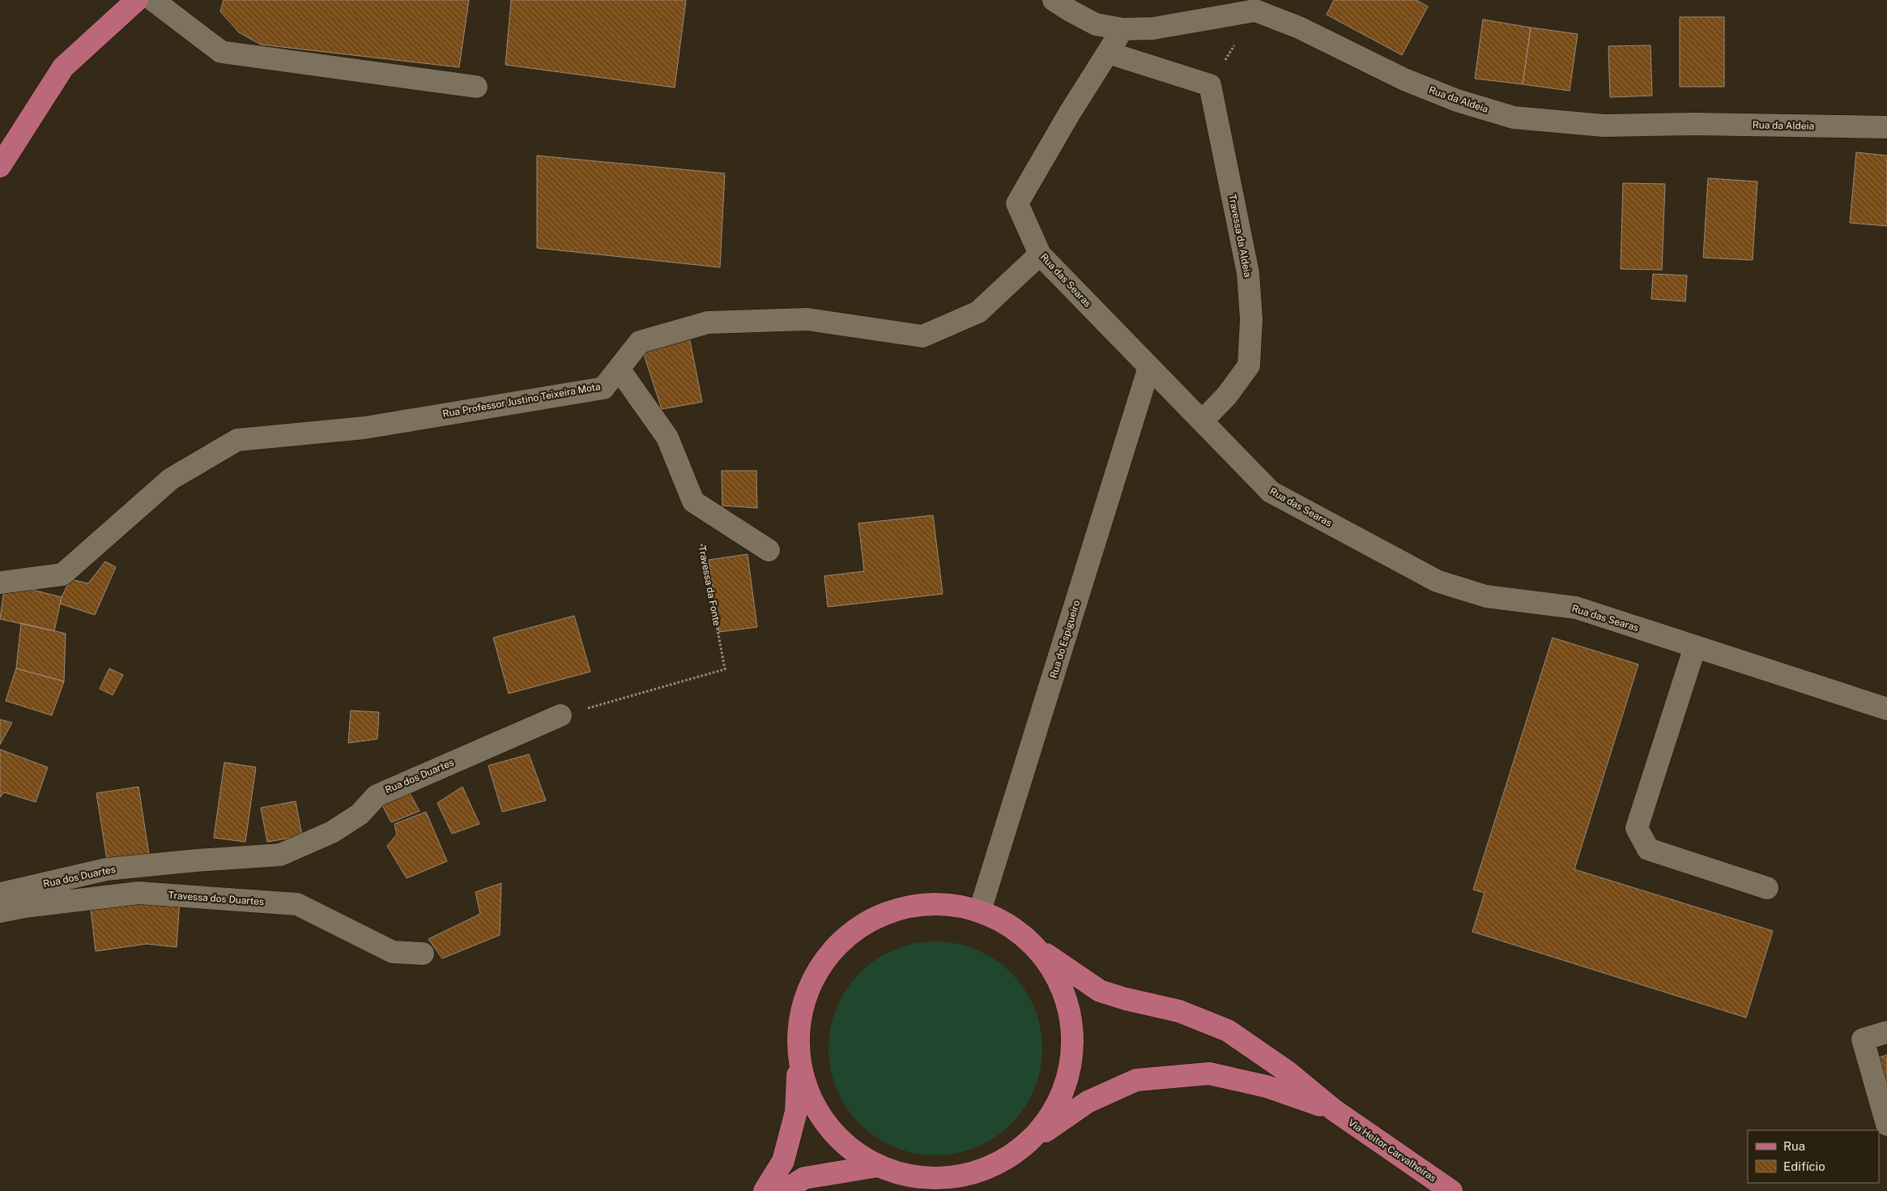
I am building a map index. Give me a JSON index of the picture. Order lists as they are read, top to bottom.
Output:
{
  "streets": {
    "main road": ["Via Heitor Carvalheiras"],
    "street": [
      "Rua da Aldeia",
      "Travessa da Aldeia",
      "Rua das Searas",
      "Rua Professor Justino Teixeira Mota",
      "Rua do Espigueiro",
      "Rua dos Duartes",
      "Travessa dos Duartes"
    ],
    "path": ["Travessa da Fonte"]
  },
  "crossings": [
    ["Travessa da Aldeia", "Rua das Searas"],
    ["Rua das Searas", "Rua Professor Justino Teixeira Mota"],
    ["Rua das Searas", "Rua do Espigueiro"],
    ["Travessa da Fonte", "Rua dos Duartes"],
    ["Rua do Espigueiro", "Via Heitor Carvalheiras"]
  ],
  "legend": ["Rua", "Edifício"]
}
